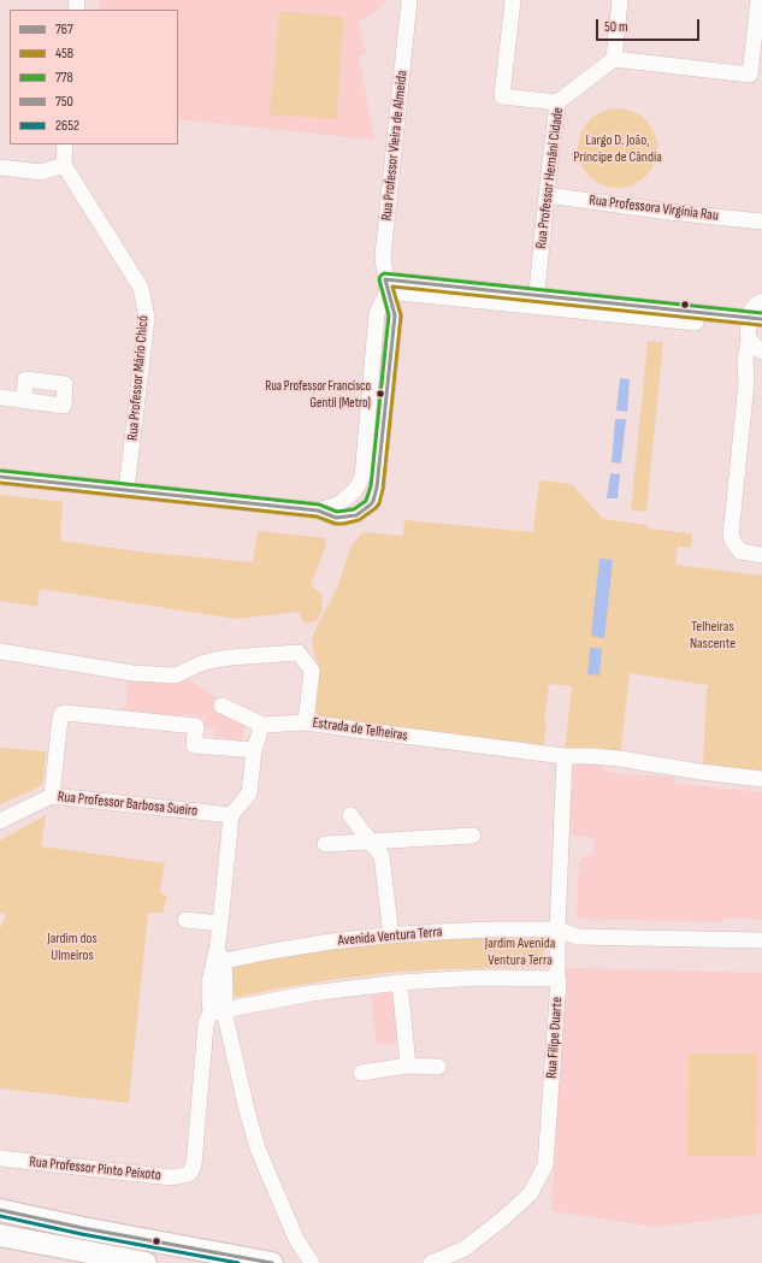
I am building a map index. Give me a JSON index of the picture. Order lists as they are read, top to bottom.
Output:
{
  "streets": {
    "street": [
      "Rua Professor Vieira de Almeida",
      "Rua Professor Hernâni Cidade",
      "Rua Professora Virgínia Rau",
      "Rua Professor Mário Chicó",
      "Estrada de Telheiras",
      "Rua Professor Barbosa Sueiro",
      "Avenida Ventura Terra",
      "Rua Filipe Duarte",
      "Rua Professor Pinto Peixoto"
    ]
  },
  "crossings": [
    ["Rua Professor Hernâni Cidade", "Rua Professora Virgínia Rau"],
    ["Estrada de Telheiras", "Rua Filipe Duarte"],
    ["Avenida Ventura Terra", "Rua Filipe Duarte"]
  ],
  "parks": [
    "Largo D. João, Príncipe de Cândia",
    "Telheiras Nascente",
    "Jardim dos Ulmeiros",
    "Jardim Avenida Ventura Terra"
  ],
  "places": ["Rua Professor Francisco Gentil (Metro)"],
  "lines": [
    "transit line 778",
    "transit line 767",
    "transit line 45B",
    "transit line 750",
    "transit line 2652"
  ],
  "legend": [
    "767",
    "45B",
    "778",
    "750",
    "2652"
  ],
  "scale_bar": "50 m"
}
